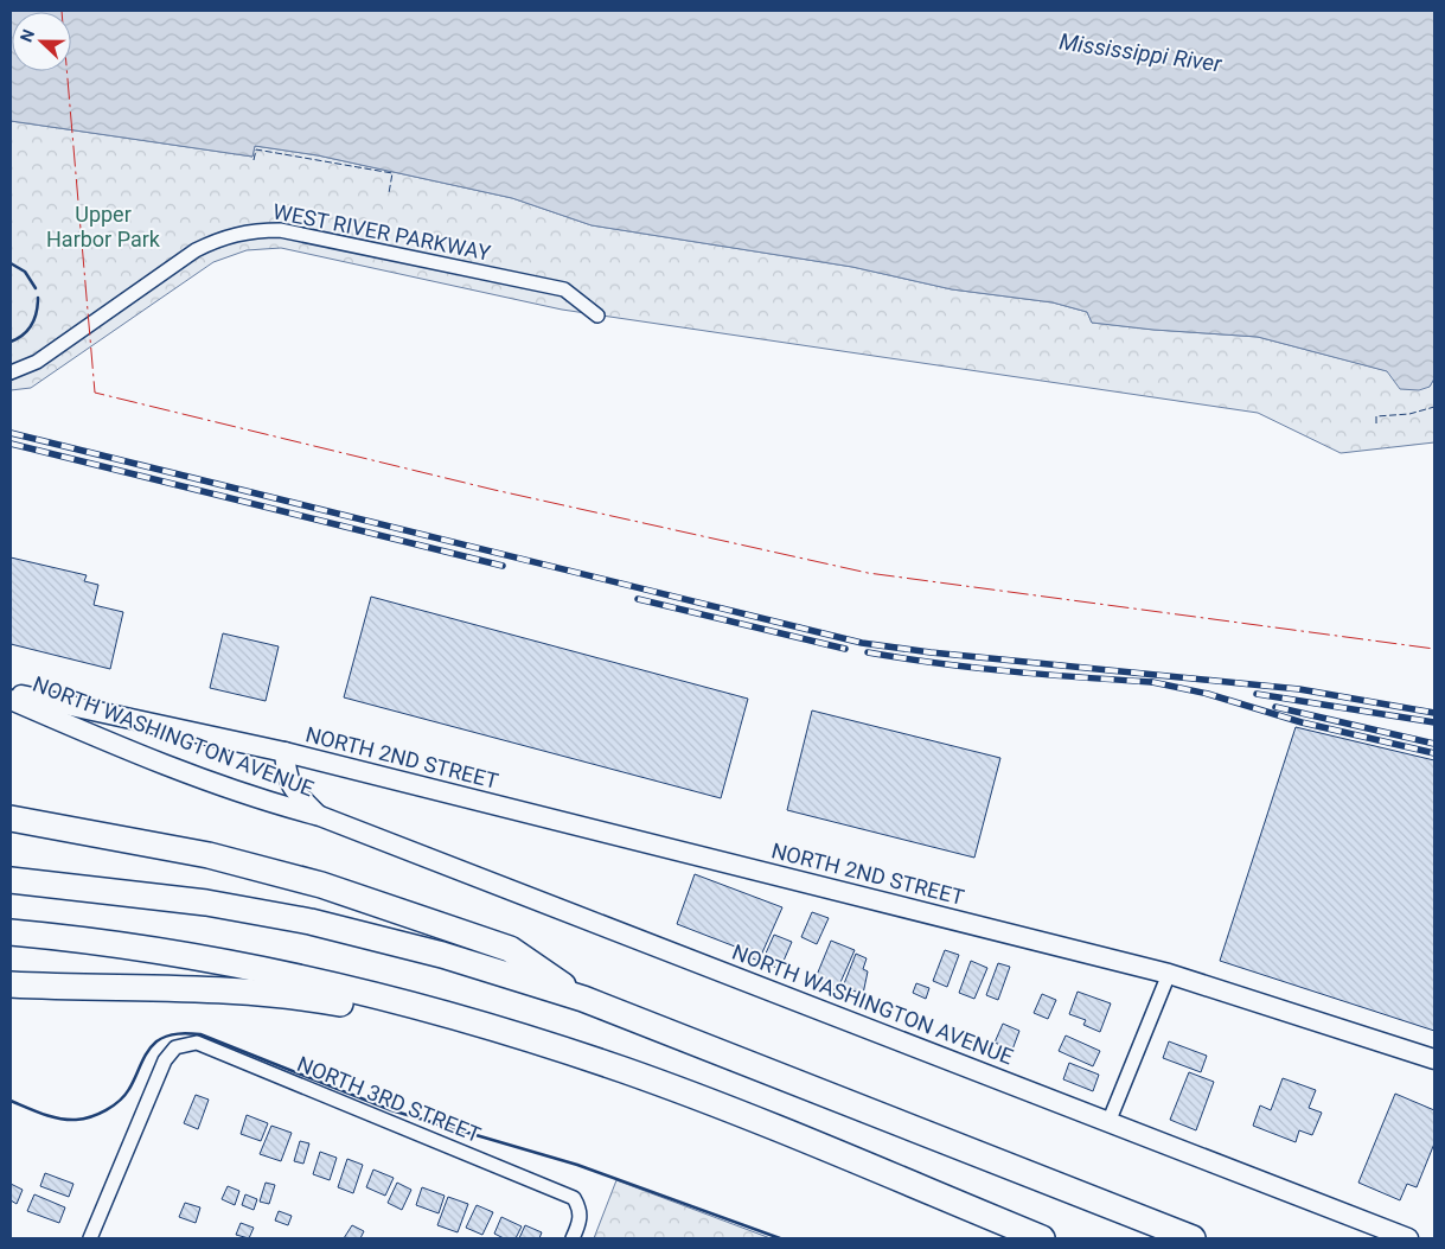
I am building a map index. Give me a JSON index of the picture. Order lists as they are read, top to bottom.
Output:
{
  "streets": {
    "street": [
      "WEST RIVER PARKWAY",
      "NORTH WASHINGTON AVENUE",
      "NORTH 2ND STREET",
      "NORTH 3RD STREET"
    ]
  },
  "crossings": [
    ["NORTH WASHINGTON AVENUE", "NORTH 2ND STREET"]
  ],
  "water": ["Mississippi River"],
  "parks": ["Upper Harbor Park"],
  "north": "left"
}
